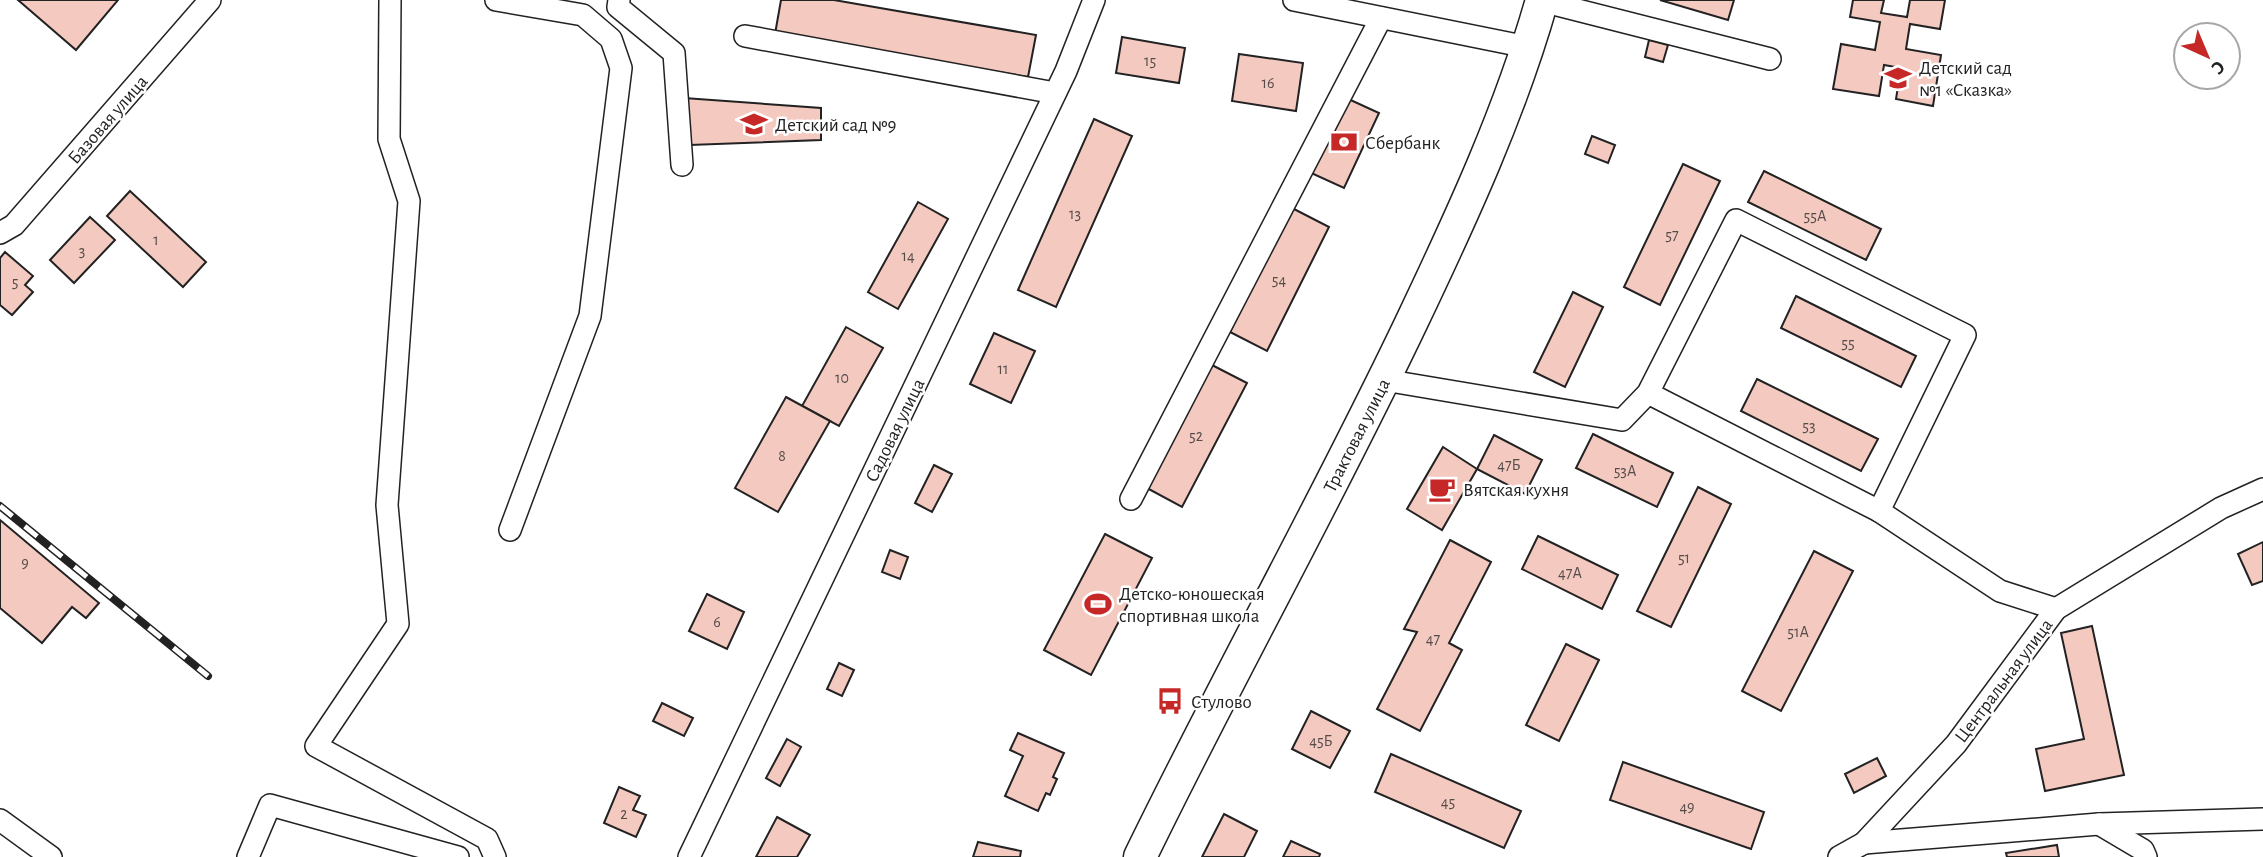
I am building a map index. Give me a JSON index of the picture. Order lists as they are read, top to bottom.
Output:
{
  "streets": {
    "highway": ["Трактовая улица"],
    "street": ["Базовая улица", "Садовая улица", "Центральная улица"]
  },
  "places": {
    "school or university": ["Детский сад №1 «Сказка»", "Детский сад №9"],
    "bank": ["Сбербанк"],
    "cafe": ["Вятская кухня"],
    "sports": ["Детско-юношеская спортивная школа"],
    "bus stop": ["Стулово"]
  },
  "house_numbers": [
    "15",
    "16",
    "13",
    "55А",
    "57",
    "1",
    "3",
    "14",
    "54",
    "5",
    "55",
    "11",
    "10",
    "53",
    "52",
    "8",
    "47Б",
    "53А",
    "51",
    "9",
    "47А",
    "6",
    "51А",
    "47",
    "45Б",
    "45",
    "49",
    "2"
  ],
  "north": "bottom right"
}
